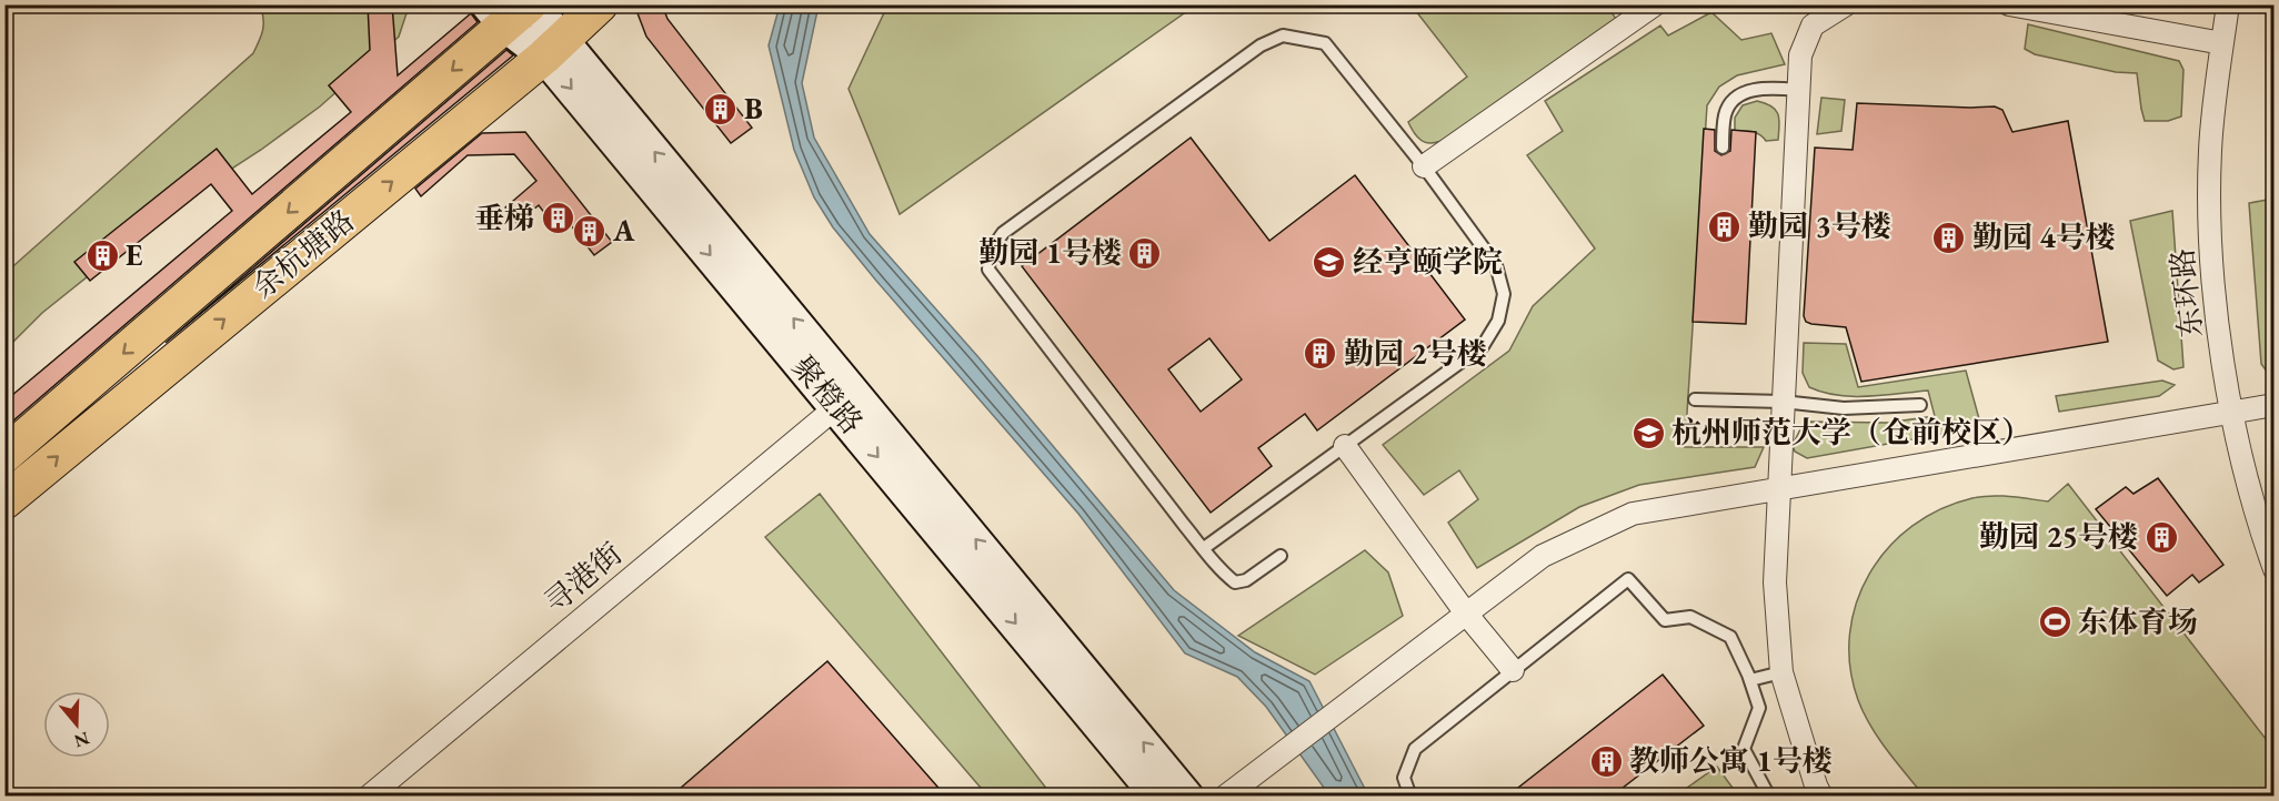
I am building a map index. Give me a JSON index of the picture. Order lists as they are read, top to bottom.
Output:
{
  "streets": {
    "main road": ["余杭塘路"],
    "street": ["东环路", "聚橙路", "寻港街"]
  },
  "crossings": [
    ["余杭塘路", "聚橙路"],
    ["聚橙路", "寻港街"]
  ],
  "places": {
    "building": [
      "B",
      "垂梯",
      "勤园 3号楼",
      "A",
      "勤园 4号楼",
      "勤园 1号楼",
      "E",
      "勤园 2号楼",
      "勤园 25号楼",
      "教师公寓 1号楼"
    ],
    "school or university": ["经亨颐学院", "杭州师范大学（仓前校区）"],
    "sports": ["东体育场"]
  },
  "north": "bottom"
}
